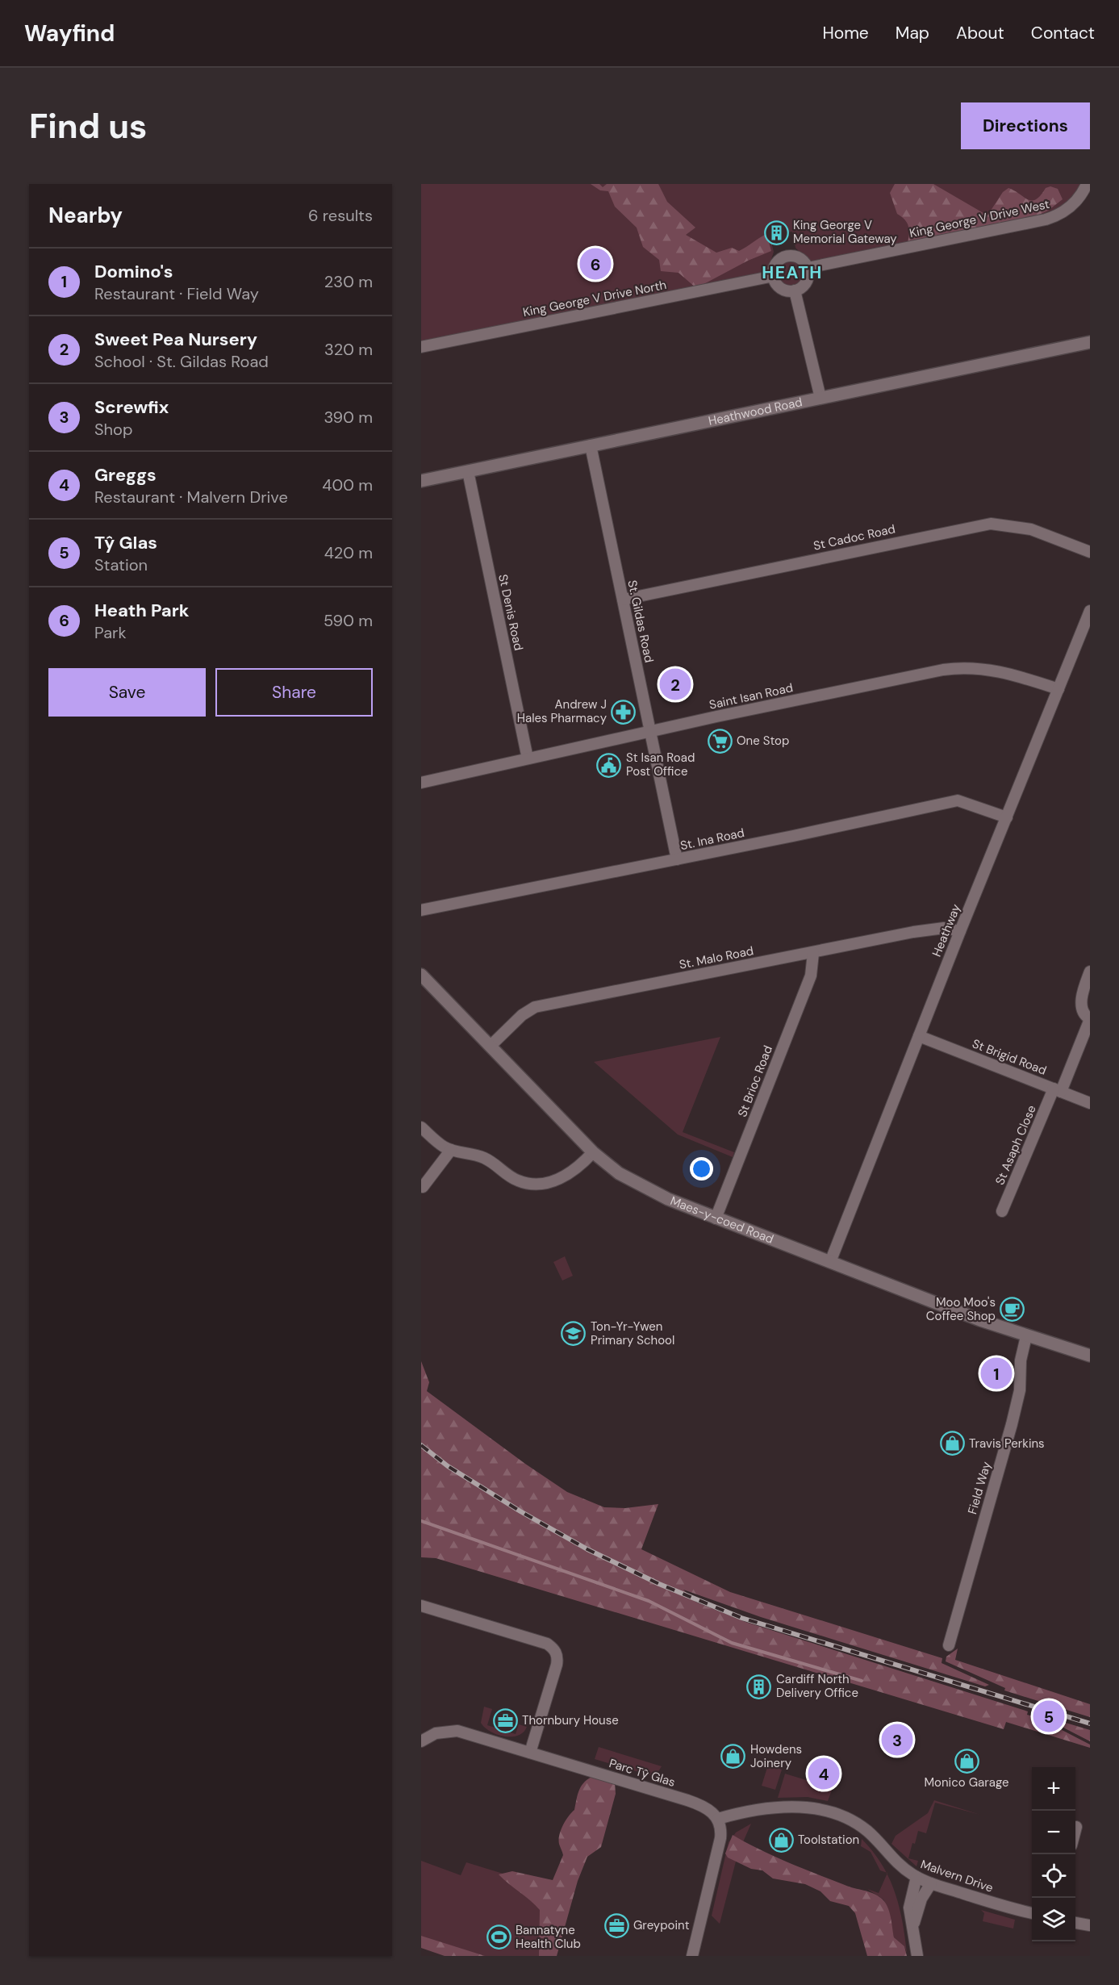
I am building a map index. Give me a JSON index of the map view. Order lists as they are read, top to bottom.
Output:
{
  "streets": {
    "street": [
      "King George V Drive West",
      "King George V Drive North",
      "Heathwood Road",
      "St Cadoc Road",
      "St Denis Road",
      "St. Gildas Road",
      "Saint Isan Road",
      "St. Ina Road",
      "Heathway",
      "St. Malo Road",
      "St Brigid Road",
      "St Brioc Road",
      "St Asaph Close",
      "Maes-y-coed Road",
      "Field Way",
      "Parc Tŷ Glas",
      "Malvern Drive"
    ]
  },
  "crossings": [
    ["King George V Drive West", "King George V Drive North"],
    ["Heathwood Road", "St Denis Road"],
    ["Heathwood Road", "St. Gildas Road"],
    ["St Cadoc Road", "St. Gildas Road"],
    ["St Denis Road", "Saint Isan Road"],
    ["St. Gildas Road", "Saint Isan Road"],
    ["St. Gildas Road", "St. Ina Road"],
    ["Saint Isan Road", "Heathway"],
    ["St. Ina Road", "Heathway"],
    ["Heathway", "St. Malo Road"],
    ["Heathway", "St Brigid Road"],
    ["Heathway", "Maes-y-coed Road"],
    ["St. Malo Road", "St Brioc Road"],
    ["St. Malo Road", "Maes-y-coed Road"],
    ["St Brigid Road", "St Asaph Close"],
    ["St Brioc Road", "Maes-y-coed Road"],
    ["Maes-y-coed Road", "Field Way"],
    ["Parc Tŷ Glas", "Malvern Drive"]
  ],
  "districts": ["HEATH"],
  "places": {
    "building": ["King George V Memorial Gateway", "Cardiff North Delivery Office"],
    "pharmacy": ["Andrew J Hales Pharmacy"],
    "supermarket": ["One Stop"],
    "public building": ["St Isan Road Post Office"],
    "cafe": ["Moo Moo's Coffee Shop"],
    "school or university": ["Ton-Yr-Ywen Primary School"],
    "shop": [
      "Travis Perkins",
      "Howdens Joinery",
      "Monico Garage",
      "Toolstation"
    ],
    "office": ["Thornbury House", "Greypoint"],
    "sports": ["Bannatyne Health Club"]
  },
  "page": {
    "header": "Wayfind",
    "nav": [
      "Home",
      "Map",
      "About",
      "Contact"
    ],
    "buttons": [
      "Directions",
      ["Save", "Share"]
    ],
    "title": "Find us",
    "heading": ["Nearby", "6 results"],
    "pins": [
      "6",
      "2",
      "1",
      "5",
      "3",
      "4"
    ],
    "list": [
      {
        "mark": "1",
        "name": "Domino's",
        "note": "Restaurant · Field Way",
        "value": "230 m"
      },
      {
        "mark": "2",
        "name": "Sweet Pea Nursery",
        "note": "School · St. Gildas Road",
        "value": "320 m"
      },
      {
        "mark": "3",
        "name": "Screwfix",
        "note": "Shop",
        "value": "390 m"
      },
      {
        "mark": "4",
        "name": "Greggs",
        "note": "Restaurant · Malvern Drive",
        "value": "400 m"
      },
      {
        "mark": "5",
        "name": "Tŷ Glas",
        "note": "Station",
        "value": "420 m"
      },
      {
        "mark": "6",
        "name": "Heath Park",
        "note": "Park",
        "value": "590 m"
      }
    ],
    "map_buttons": ["+", "−"]
  }
}
